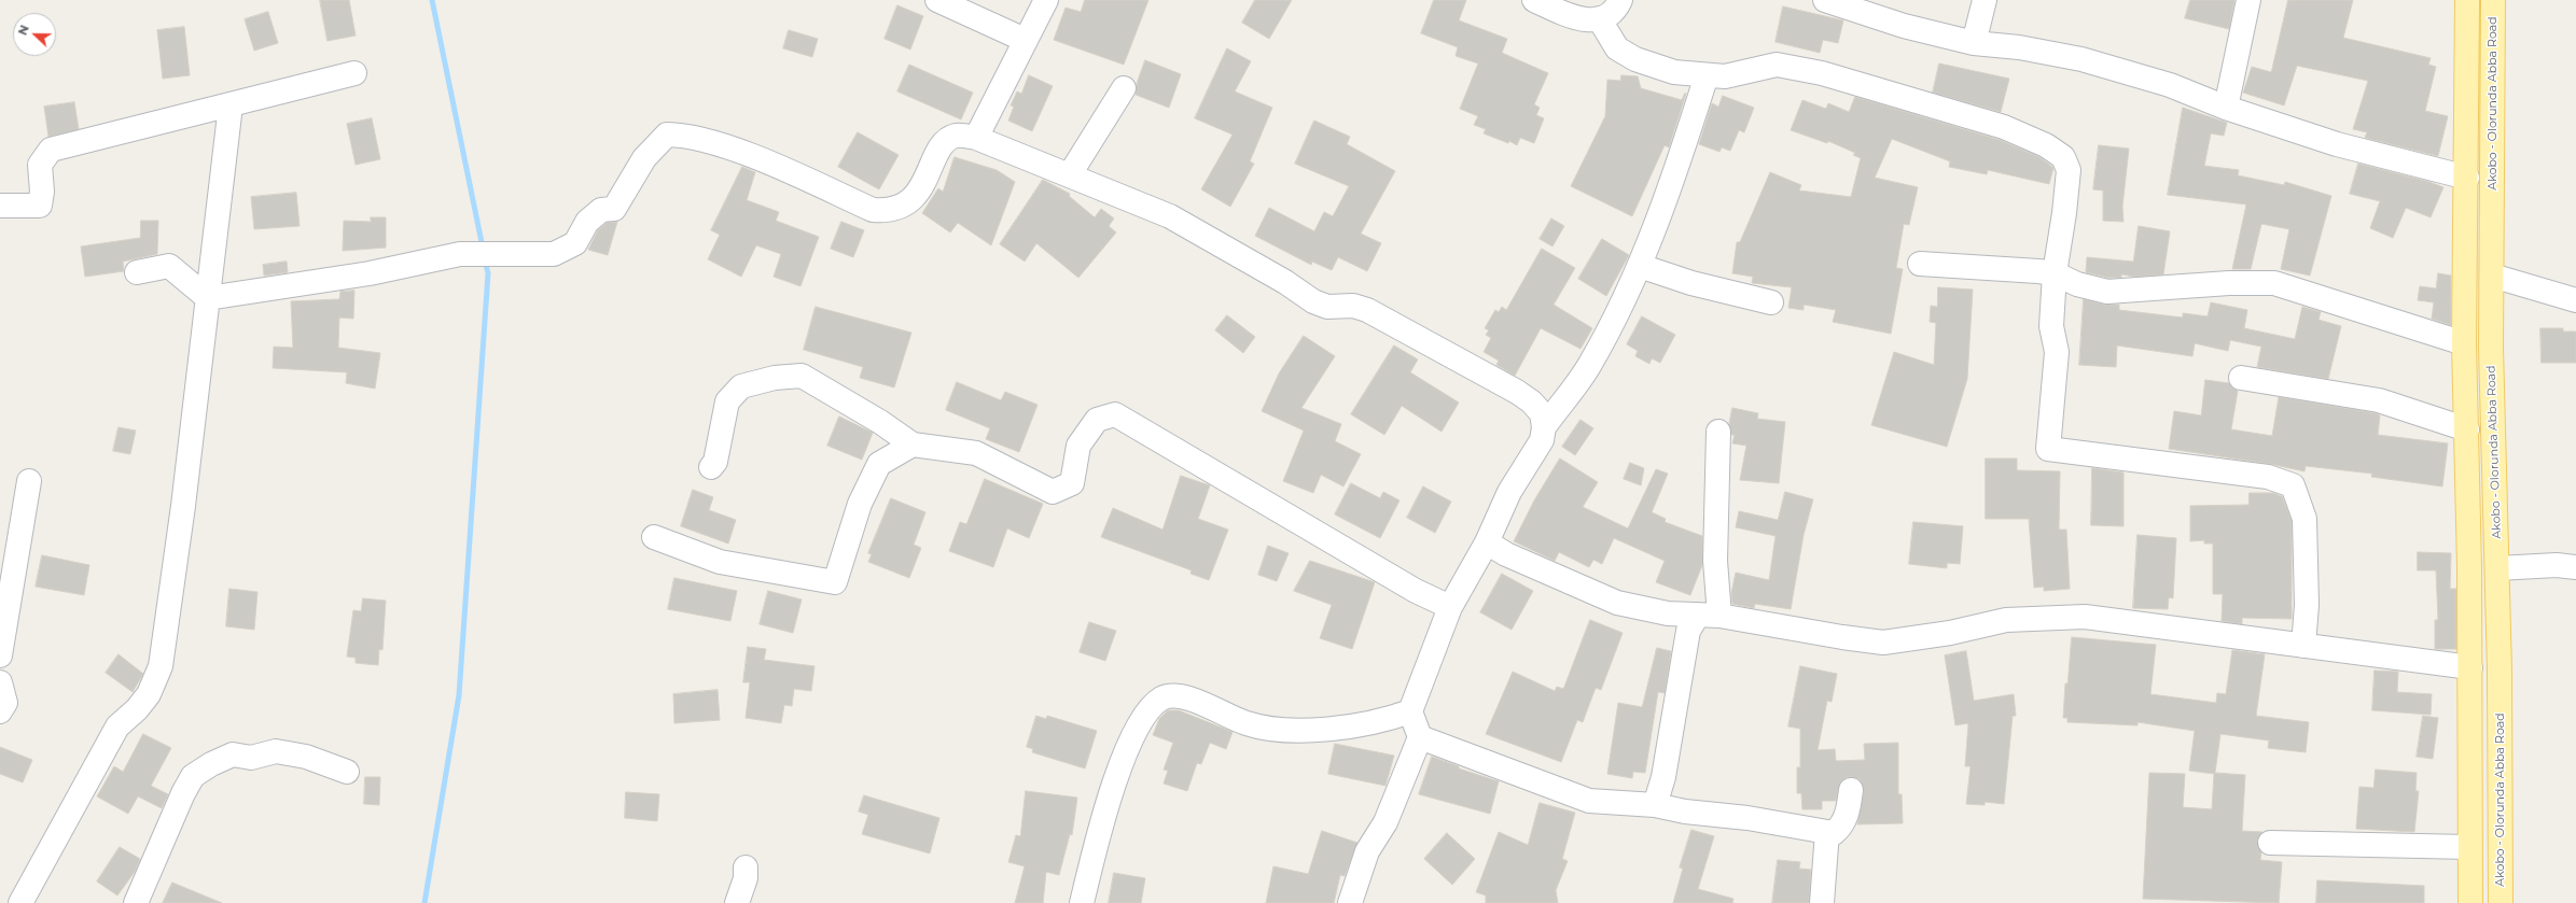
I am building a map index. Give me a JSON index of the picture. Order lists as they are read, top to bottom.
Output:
{
  "streets": {
    "main road": ["Akobo - Olorunda Abba Road"]
  },
  "north": "left"
}
